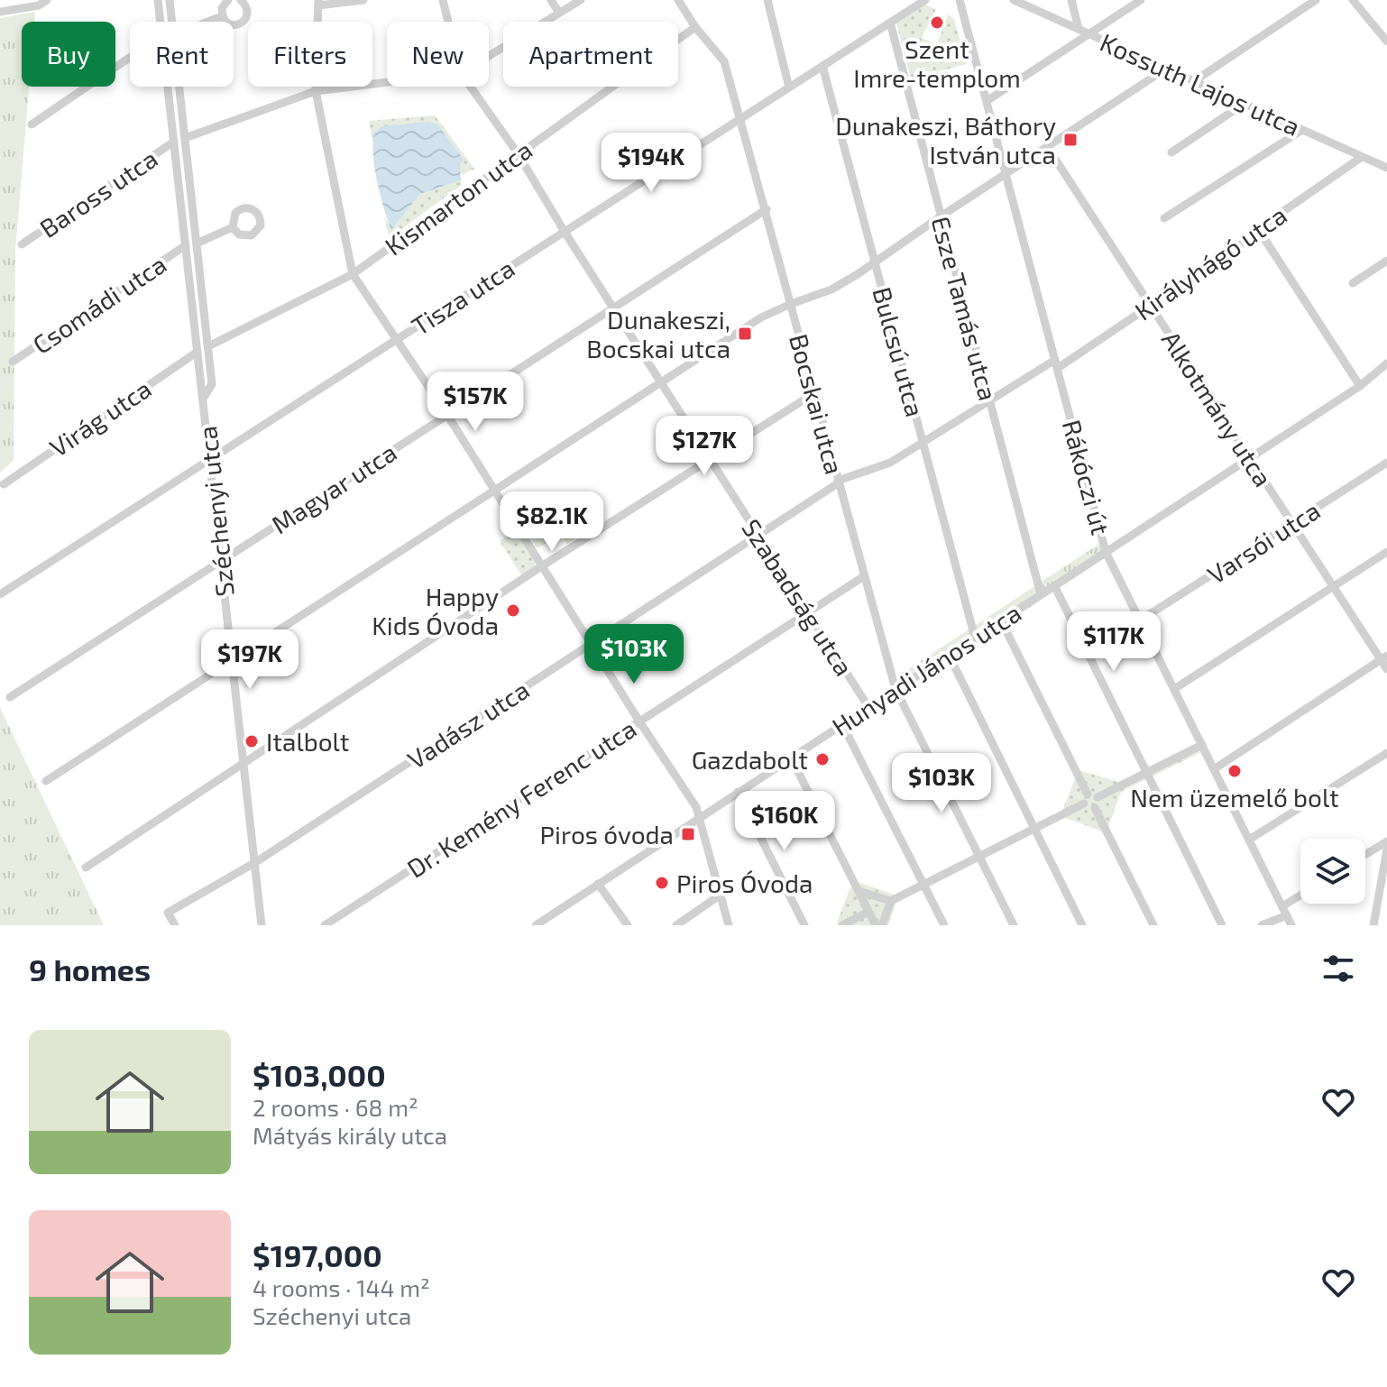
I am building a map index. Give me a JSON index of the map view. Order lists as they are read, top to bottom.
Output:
{
  "streets": {
    "street": [
      "Kossuth Lajos utca",
      "Baross utca",
      "Kismarton utca",
      "Királyhágó utca",
      "Tisza utca",
      "Csomádi utca",
      "Esze Tamás utca",
      "Bulcsú utca",
      "Bocskai utca",
      "Alkotmány utca",
      "Virág utca",
      "Rákóczi út",
      "Magyar utca",
      "Széchenyi utca",
      "Varsói utca",
      "Szabadság utca",
      "Hunyadi János utca",
      "Vadász utca",
      "Dr. Kemény Ferenc utca"
    ]
  },
  "crossings": [
    ["Kossuth Lajos utca", "Királyhágó utca"],
    ["Baross utca", "Széchenyi utca"],
    ["Kismarton utca", "Bocskai utca"],
    ["Kismarton utca", "Széchenyi utca"],
    ["Kismarton utca", "Szabadság utca"],
    ["Királyhágó utca", "Esze Tamás utca"],
    ["Királyhágó utca", "Bulcsú utca"],
    ["Királyhágó utca", "Bocskai utca"],
    ["Királyhágó utca", "Alkotmány utca"],
    ["Királyhágó utca", "Rákóczi út"],
    ["Királyhágó utca", "Vadász utca"],
    ["Tisza utca", "Esze Tamás utca"],
    ["Tisza utca", "Bulcsú utca"],
    ["Tisza utca", "Bocskai utca"],
    ["Tisza utca", "Széchenyi utca"],
    ["Tisza utca", "Szabadság utca"],
    ["Csomádi utca", "Széchenyi utca"],
    ["Esze Tamás utca", "Hunyadi János utca"],
    ["Bulcsú utca", "Hunyadi János utca"],
    ["Bocskai utca", "Magyar utca"],
    ["Bocskai utca", "Hunyadi János utca"],
    ["Bocskai utca", "Vadász utca"],
    ["Bocskai utca", "Dr. Kemény Ferenc utca"],
    ["Alkotmány utca", "Varsói utca"],
    ["Alkotmány utca", "Hunyadi János utca"],
    ["Virág utca", "Széchenyi utca"],
    ["Rákóczi út", "Varsói utca"],
    ["Rákóczi út", "Hunyadi János utca"],
    ["Magyar utca", "Széchenyi utca"],
    ["Magyar utca", "Szabadság utca"],
    ["Széchenyi utca", "Vadász utca"],
    ["Szabadság utca", "Hunyadi János utca"],
    ["Szabadság utca", "Vadász utca"],
    ["Szabadság utca", "Dr. Kemény Ferenc utca"]
  ],
  "places": {
    "other": [
      "Szent Imre-templom",
      "Happy Kids Óvoda",
      "Italbolt",
      "Gazdabolt",
      "Nem üzemelő bolt",
      "Piros Óvoda"
    ],
    "transit": ["Dunakeszi, Báthory István utca", "Dunakeszi, Bocskai utca", "Piros óvoda"]
  },
  "page": {
    "chip": [
      "Buy",
      "Rent",
      "Filters",
      "New",
      "Apartment"
    ],
    "price": [
      "$194K",
      "$157K",
      "$127K",
      "$82.1K",
      "$117K",
      "$103K",
      "$197K",
      "$103K",
      "$160K"
    ],
    "heading": "9 homes",
    "list": [
      {
        "name": "$103,000",
        "note": "2 rooms · 68 m² · Mátyás király utca"
      },
      {
        "name": "$197,000",
        "note": "4 rooms · 144 m² · Széchenyi utca"
      }
    ]
  }
}
